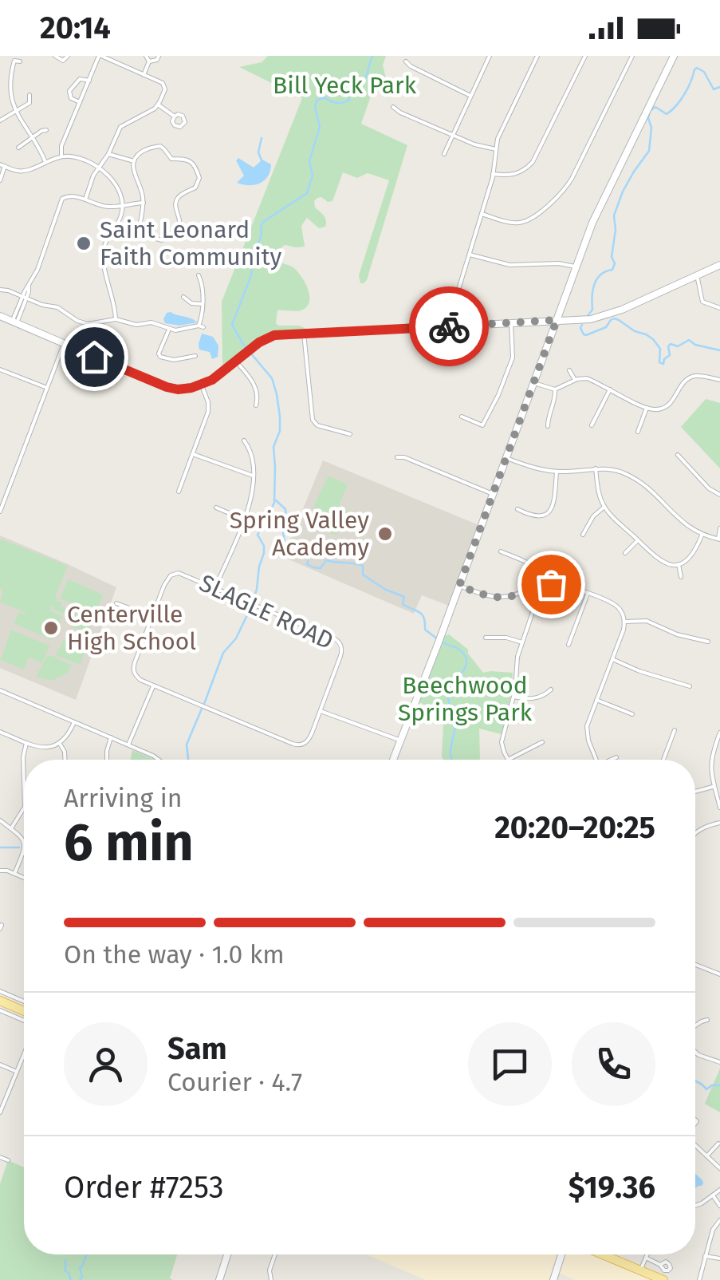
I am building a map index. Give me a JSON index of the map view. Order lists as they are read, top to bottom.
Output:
{
  "streets": {
    "street": ["SLAGLE ROAD"]
  },
  "parks": ["Bill Yeck Park", "Beechwood Springs Park"],
  "places": ["Saint Leonard Faith Community", "Spring Valley Academy", "Centerville High School"],
  "page": {
    "status": "20:14",
    "heading": ["6 min", "Arriving in", "20:20–20:25"],
    "panel": [
      "Sam",
      "Courier · 4.7",
      "Order #7253",
      "$19.36"
    ],
    "bar": "On the way · 1.0 km"
  }
}
